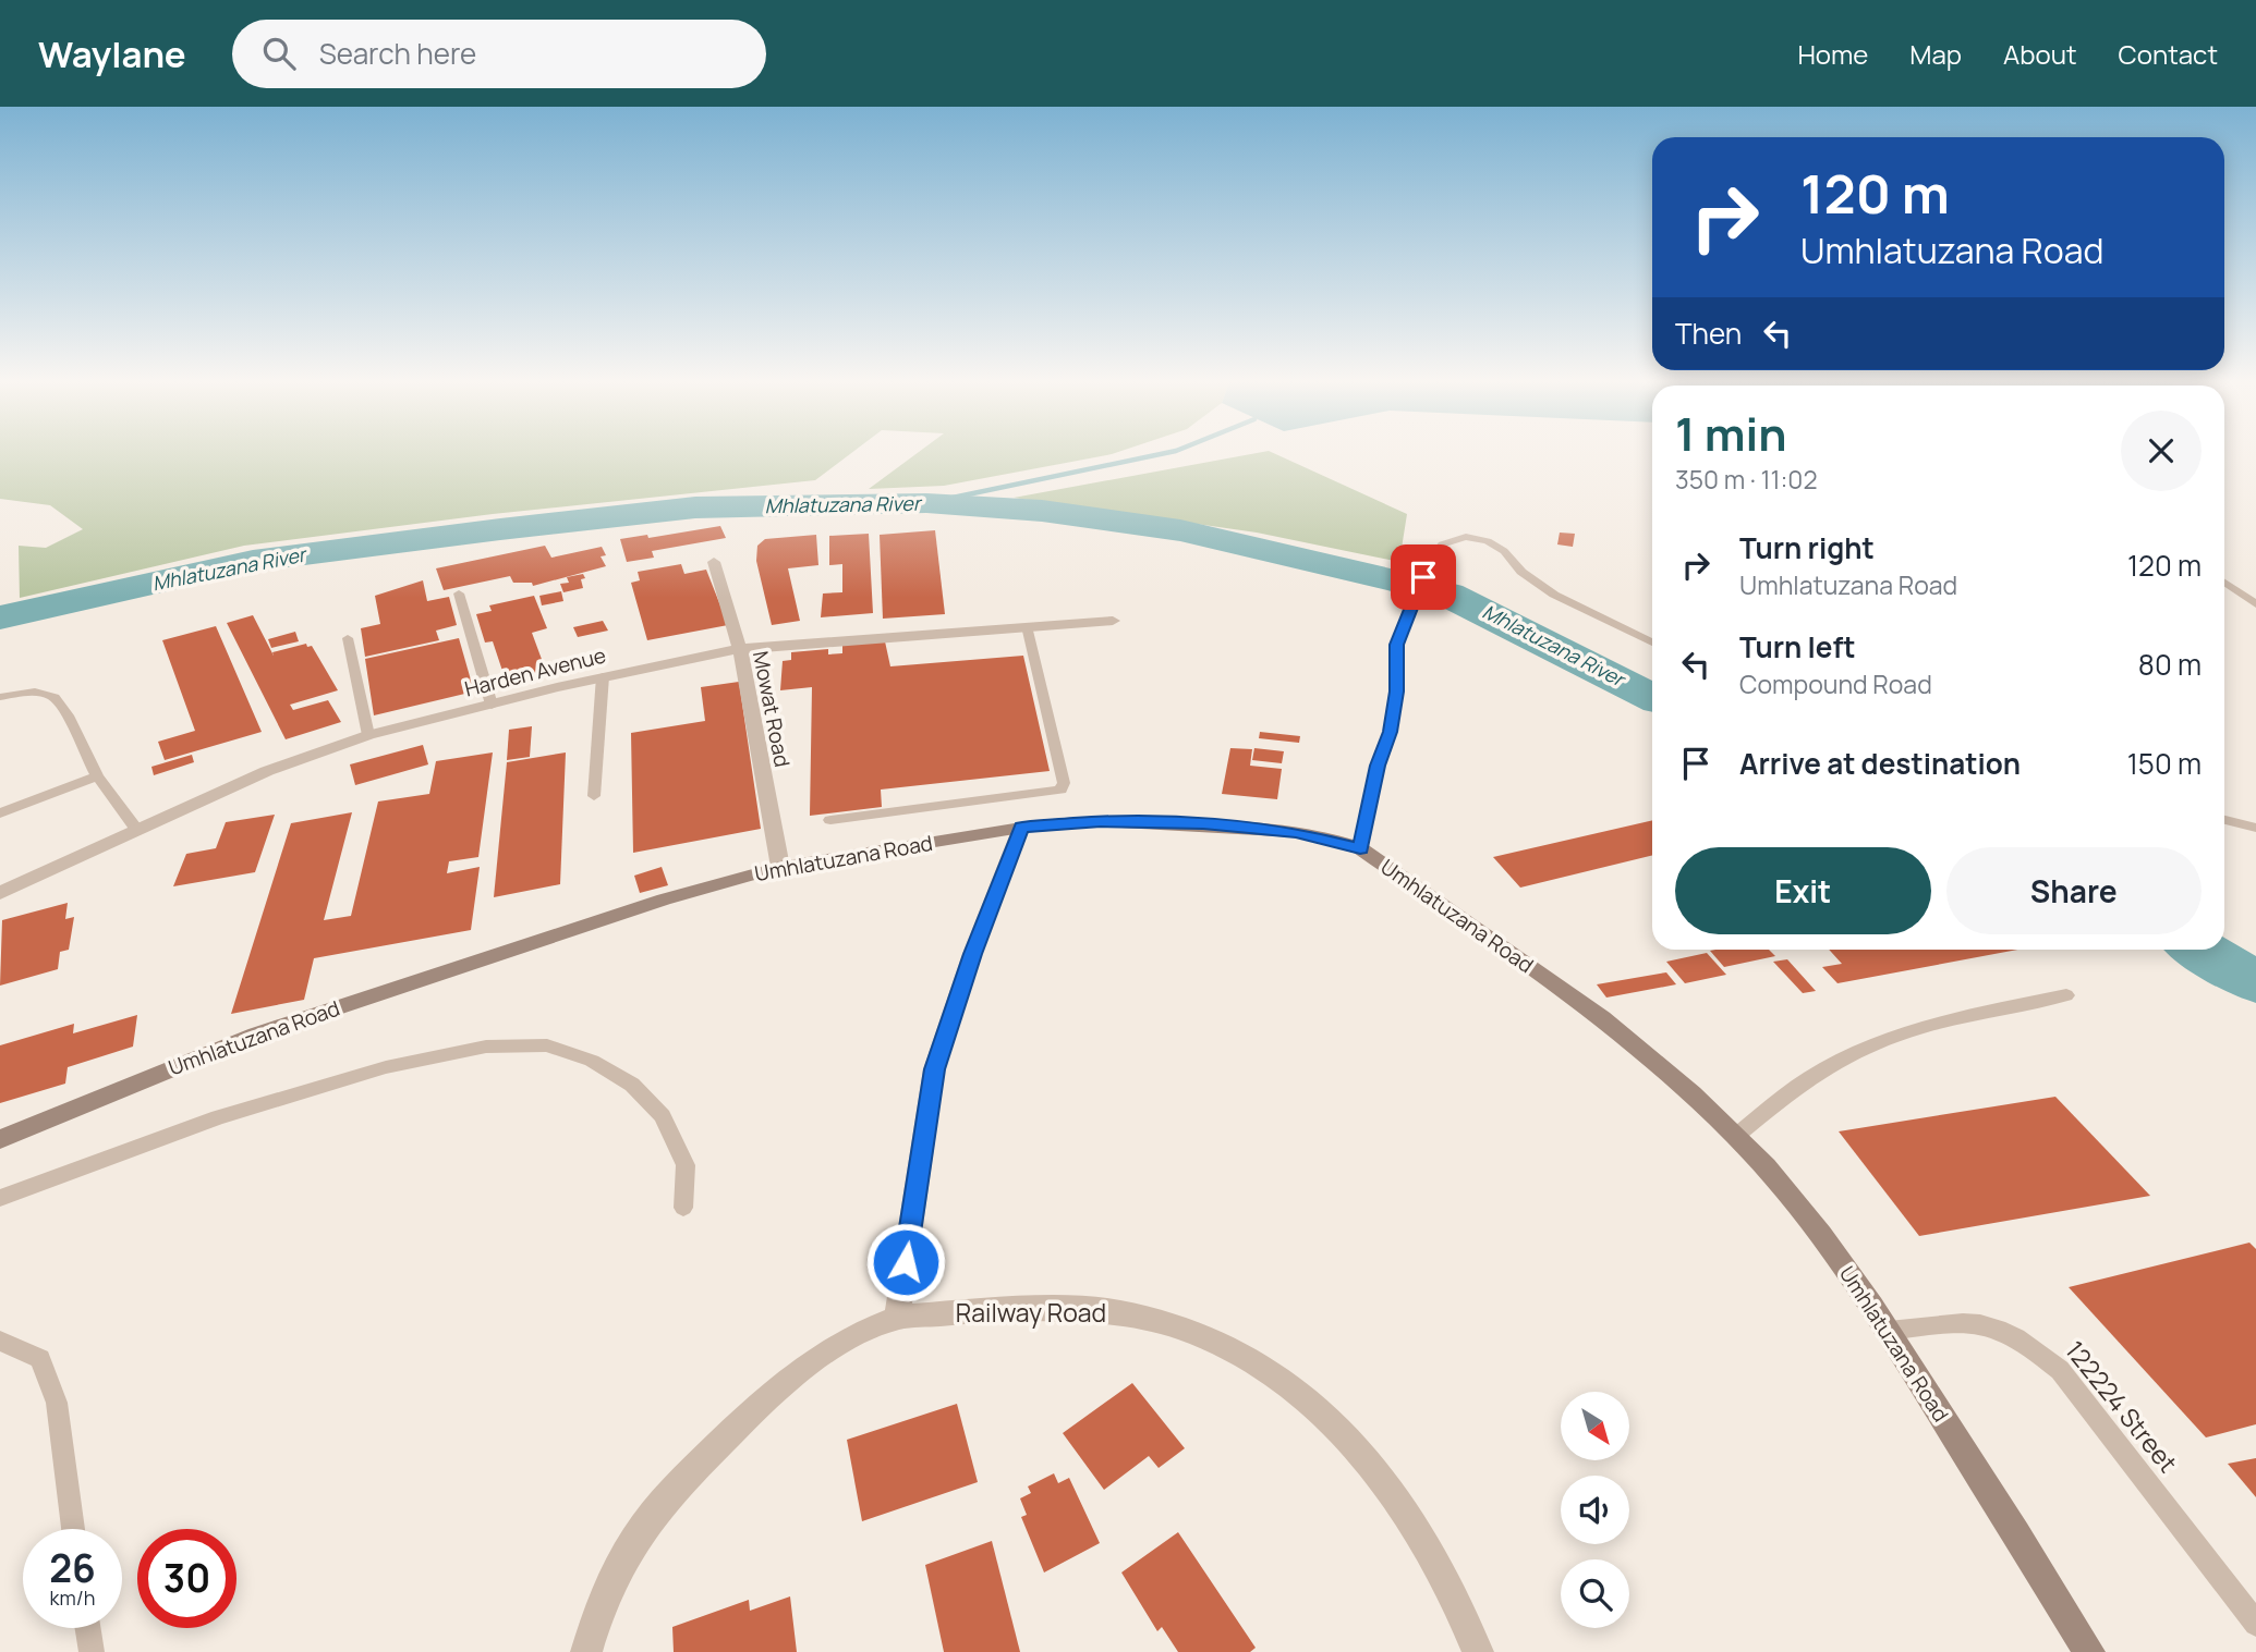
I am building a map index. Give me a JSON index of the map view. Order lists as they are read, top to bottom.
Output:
{
  "streets": {
    "street": [
      "Harden Avenue",
      "Mowat Road",
      "Umhlatuzana Road",
      "Railway Road"
    ],
    "lane": ["122224 Street"]
  },
  "crossings": [
    ["Harden Avenue", "Mowat Road"],
    ["Mowat Road", "Umhlatuzana Road"],
    ["Umhlatuzana Road", "122224 Street"]
  ],
  "water": ["Mhlatuzana River"],
  "north": "bottom right",
  "page": {
    "header": "Waylane",
    "search": "Search here",
    "nav": [
      "Home",
      "Map",
      "About",
      "Contact"
    ],
    "turn": ["120 m", "Umhlatuzana Road"],
    "then": "Then",
    "heading": ["1 min", "350 m · 11:02"],
    "list": [
      {
        "name": "Turn right",
        "note": "Umhlatuzana Road",
        "value": "120 m"
      },
      {
        "name": "Turn left",
        "note": "Compound Road",
        "value": "80 m"
      },
      {
        "name": "Arrive at destination",
        "value": "150 m"
      }
    ],
    "buttons": ["Exit", "Share"],
    "speed": "26 km/h",
    "limit": "30"
  }
}
